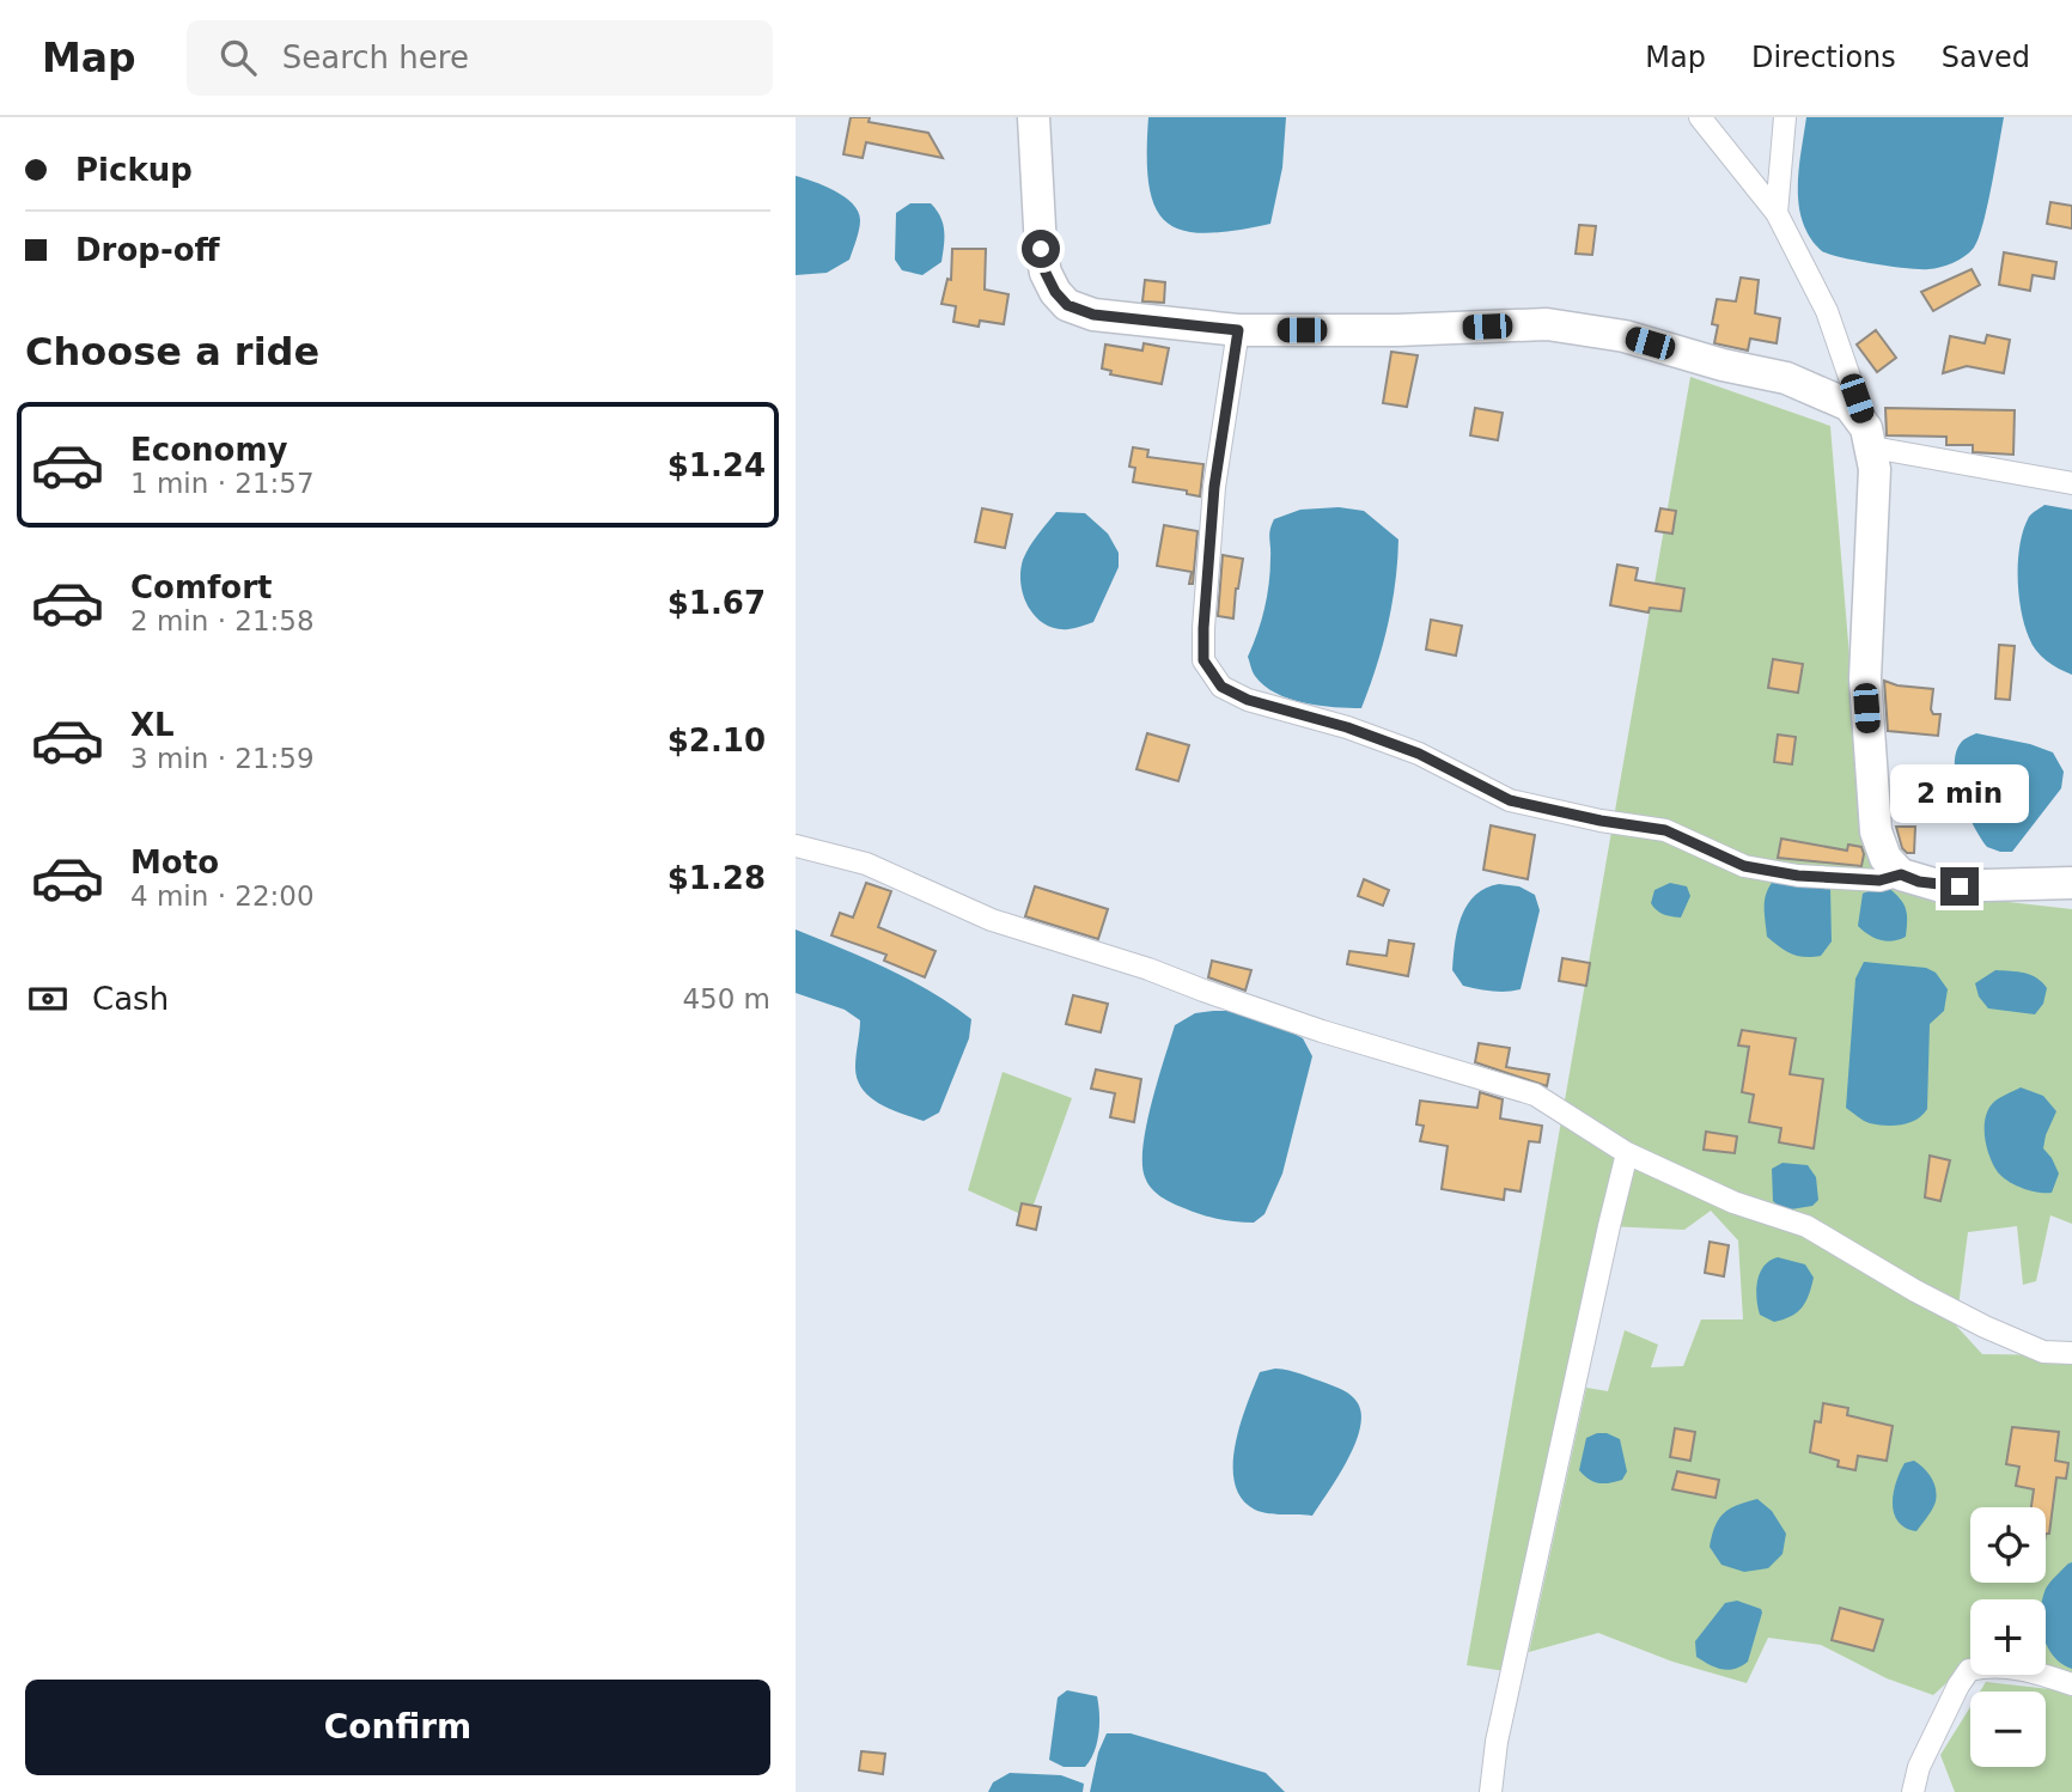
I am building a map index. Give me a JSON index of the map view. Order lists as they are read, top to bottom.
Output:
{
  "page": {
    "header": "Map",
    "search": "Search here",
    "nav": ["Map", "Directions", "Saved"],
    "banner": ["Pickup", "Drop-off"],
    "heading": "Choose a ride",
    "list": [
      {
        "name": "Economy",
        "note": "1 min · 21:57",
        "value": "$1.24"
      },
      {
        "name": "Comfort",
        "note": "2 min · 21:58",
        "value": "$1.67"
      },
      {
        "name": "XL",
        "note": "3 min · 21:59",
        "value": "$2.10"
      },
      {
        "name": "Moto",
        "note": "4 min · 22:00",
        "value": "$1.28"
      }
    ],
    "bubble": "2 min",
    "pay": ["Cash", "450 m"],
    "map_buttons": ["+", "−"],
    "buttons": "Confirm"
  }
}
